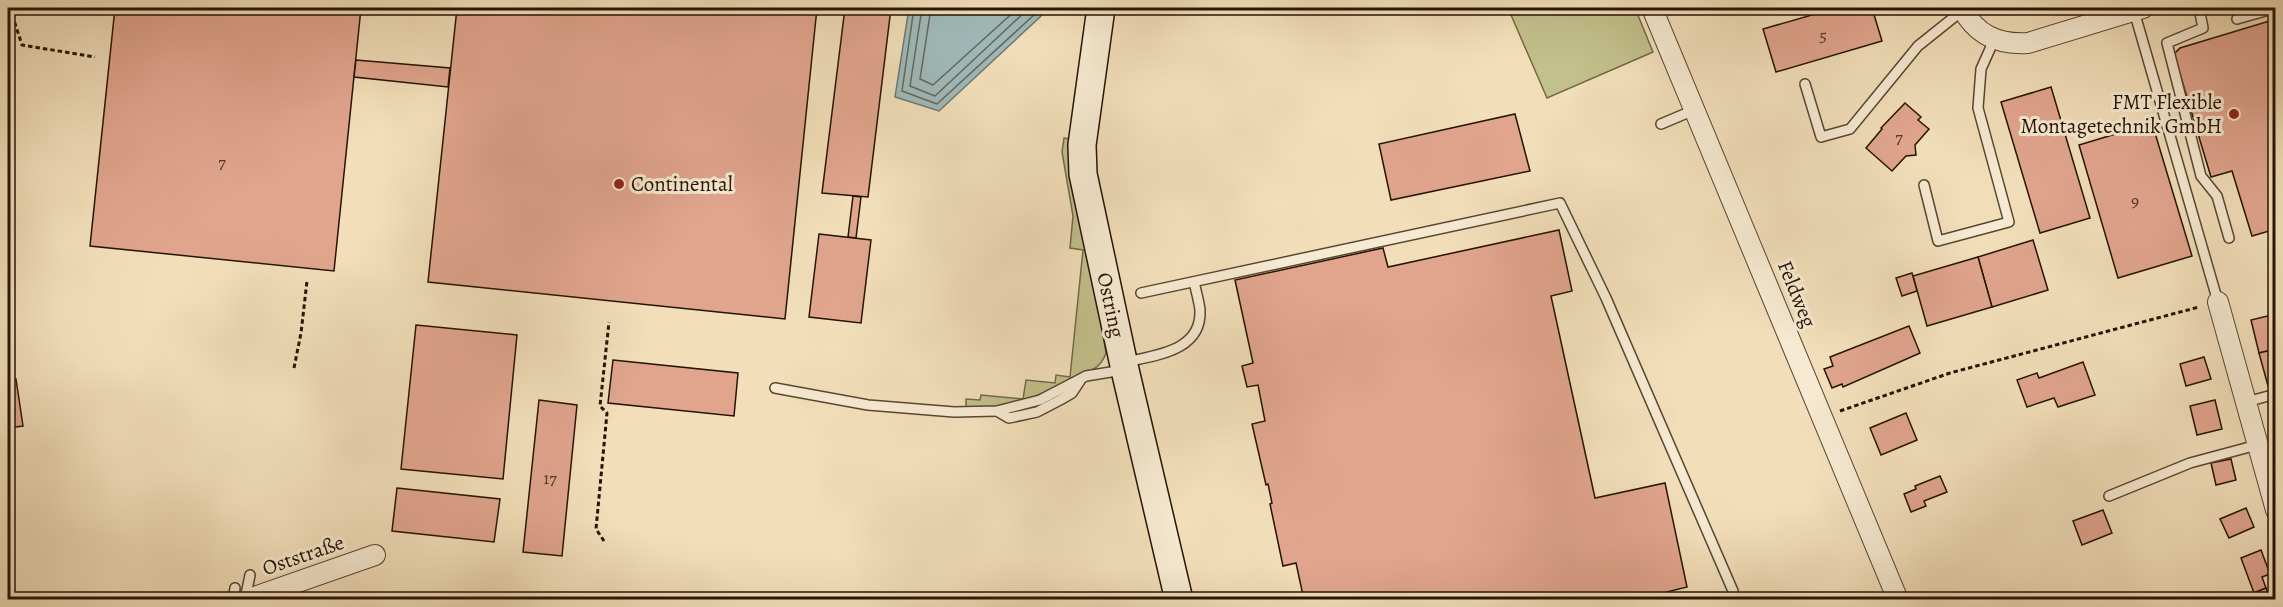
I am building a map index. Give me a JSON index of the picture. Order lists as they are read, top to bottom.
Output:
{
  "streets": {
    "main road": ["Ostring"],
    "street": ["Feldweg", "Oststraße"]
  },
  "places": ["FMT Flexible Montagetechnik GmbH", "Continental"],
  "house_numbers": [
    "5",
    "7",
    "7",
    "9",
    "17"
  ]
}
